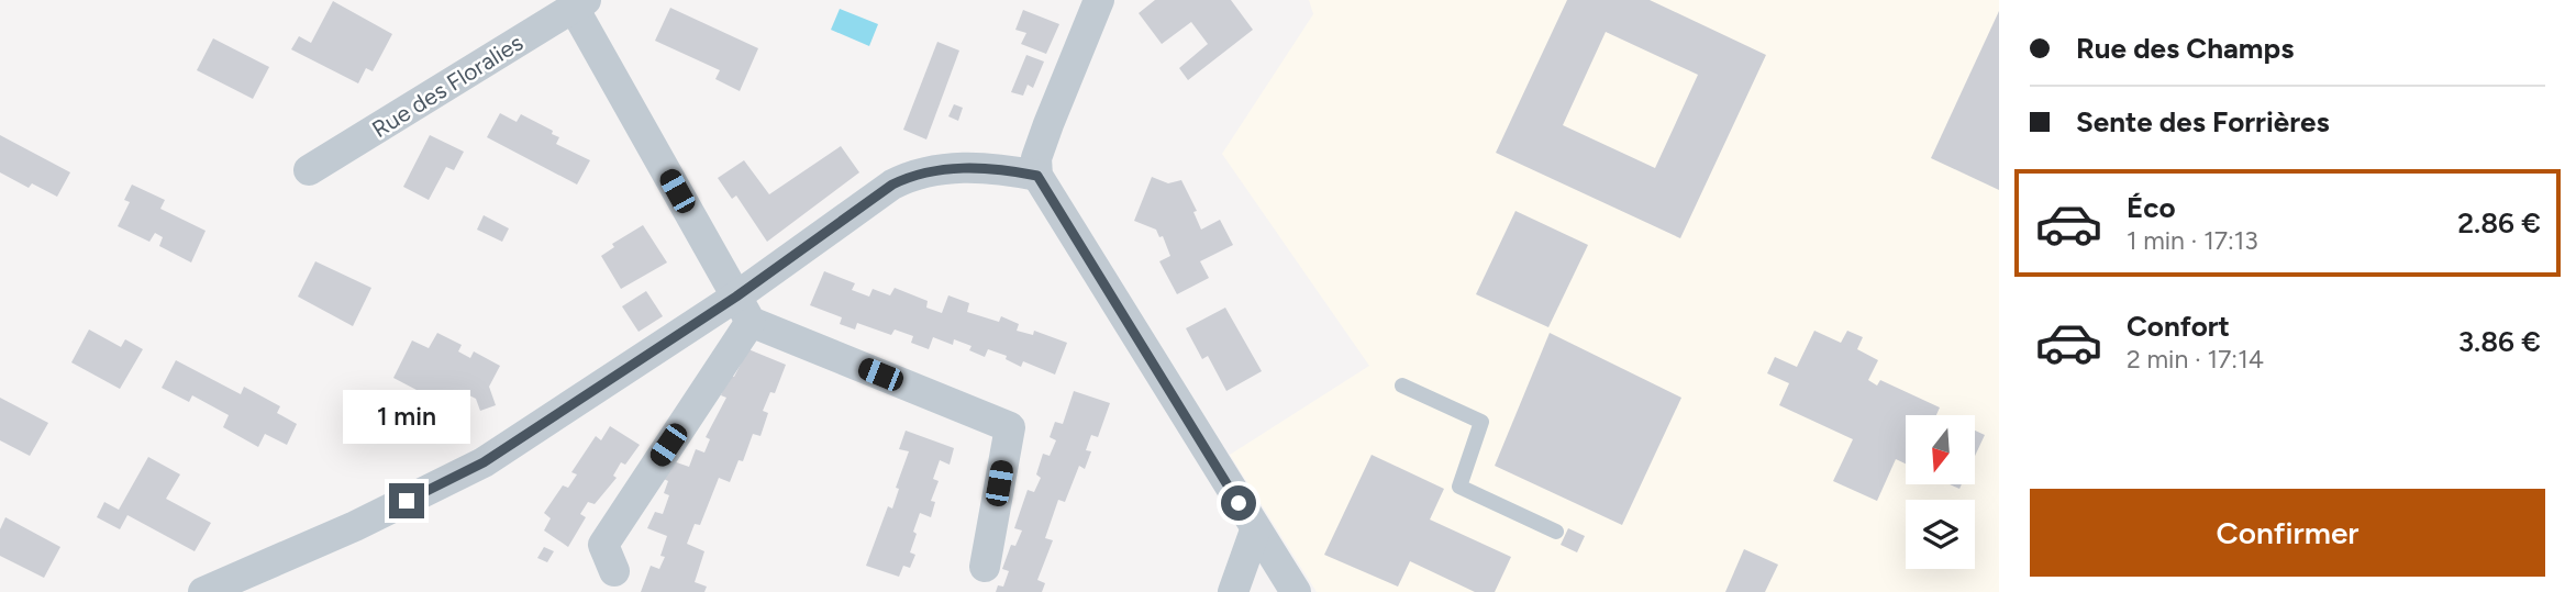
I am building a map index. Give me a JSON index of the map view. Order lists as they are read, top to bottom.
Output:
{
  "streets": {
    "street": ["Rue des Floralies"]
  },
  "north": "bottom",
  "page": {
    "banner": ["Rue des Champs", "Sente des Forrières"],
    "list": [
      {
        "name": "Éco",
        "note": "1 min · 17:13",
        "value": "2.86 €"
      },
      {
        "name": "Confort",
        "note": "2 min · 17:14",
        "value": "3.86 €"
      }
    ],
    "bubble": "1 min",
    "buttons": "Confirmer"
  }
}
